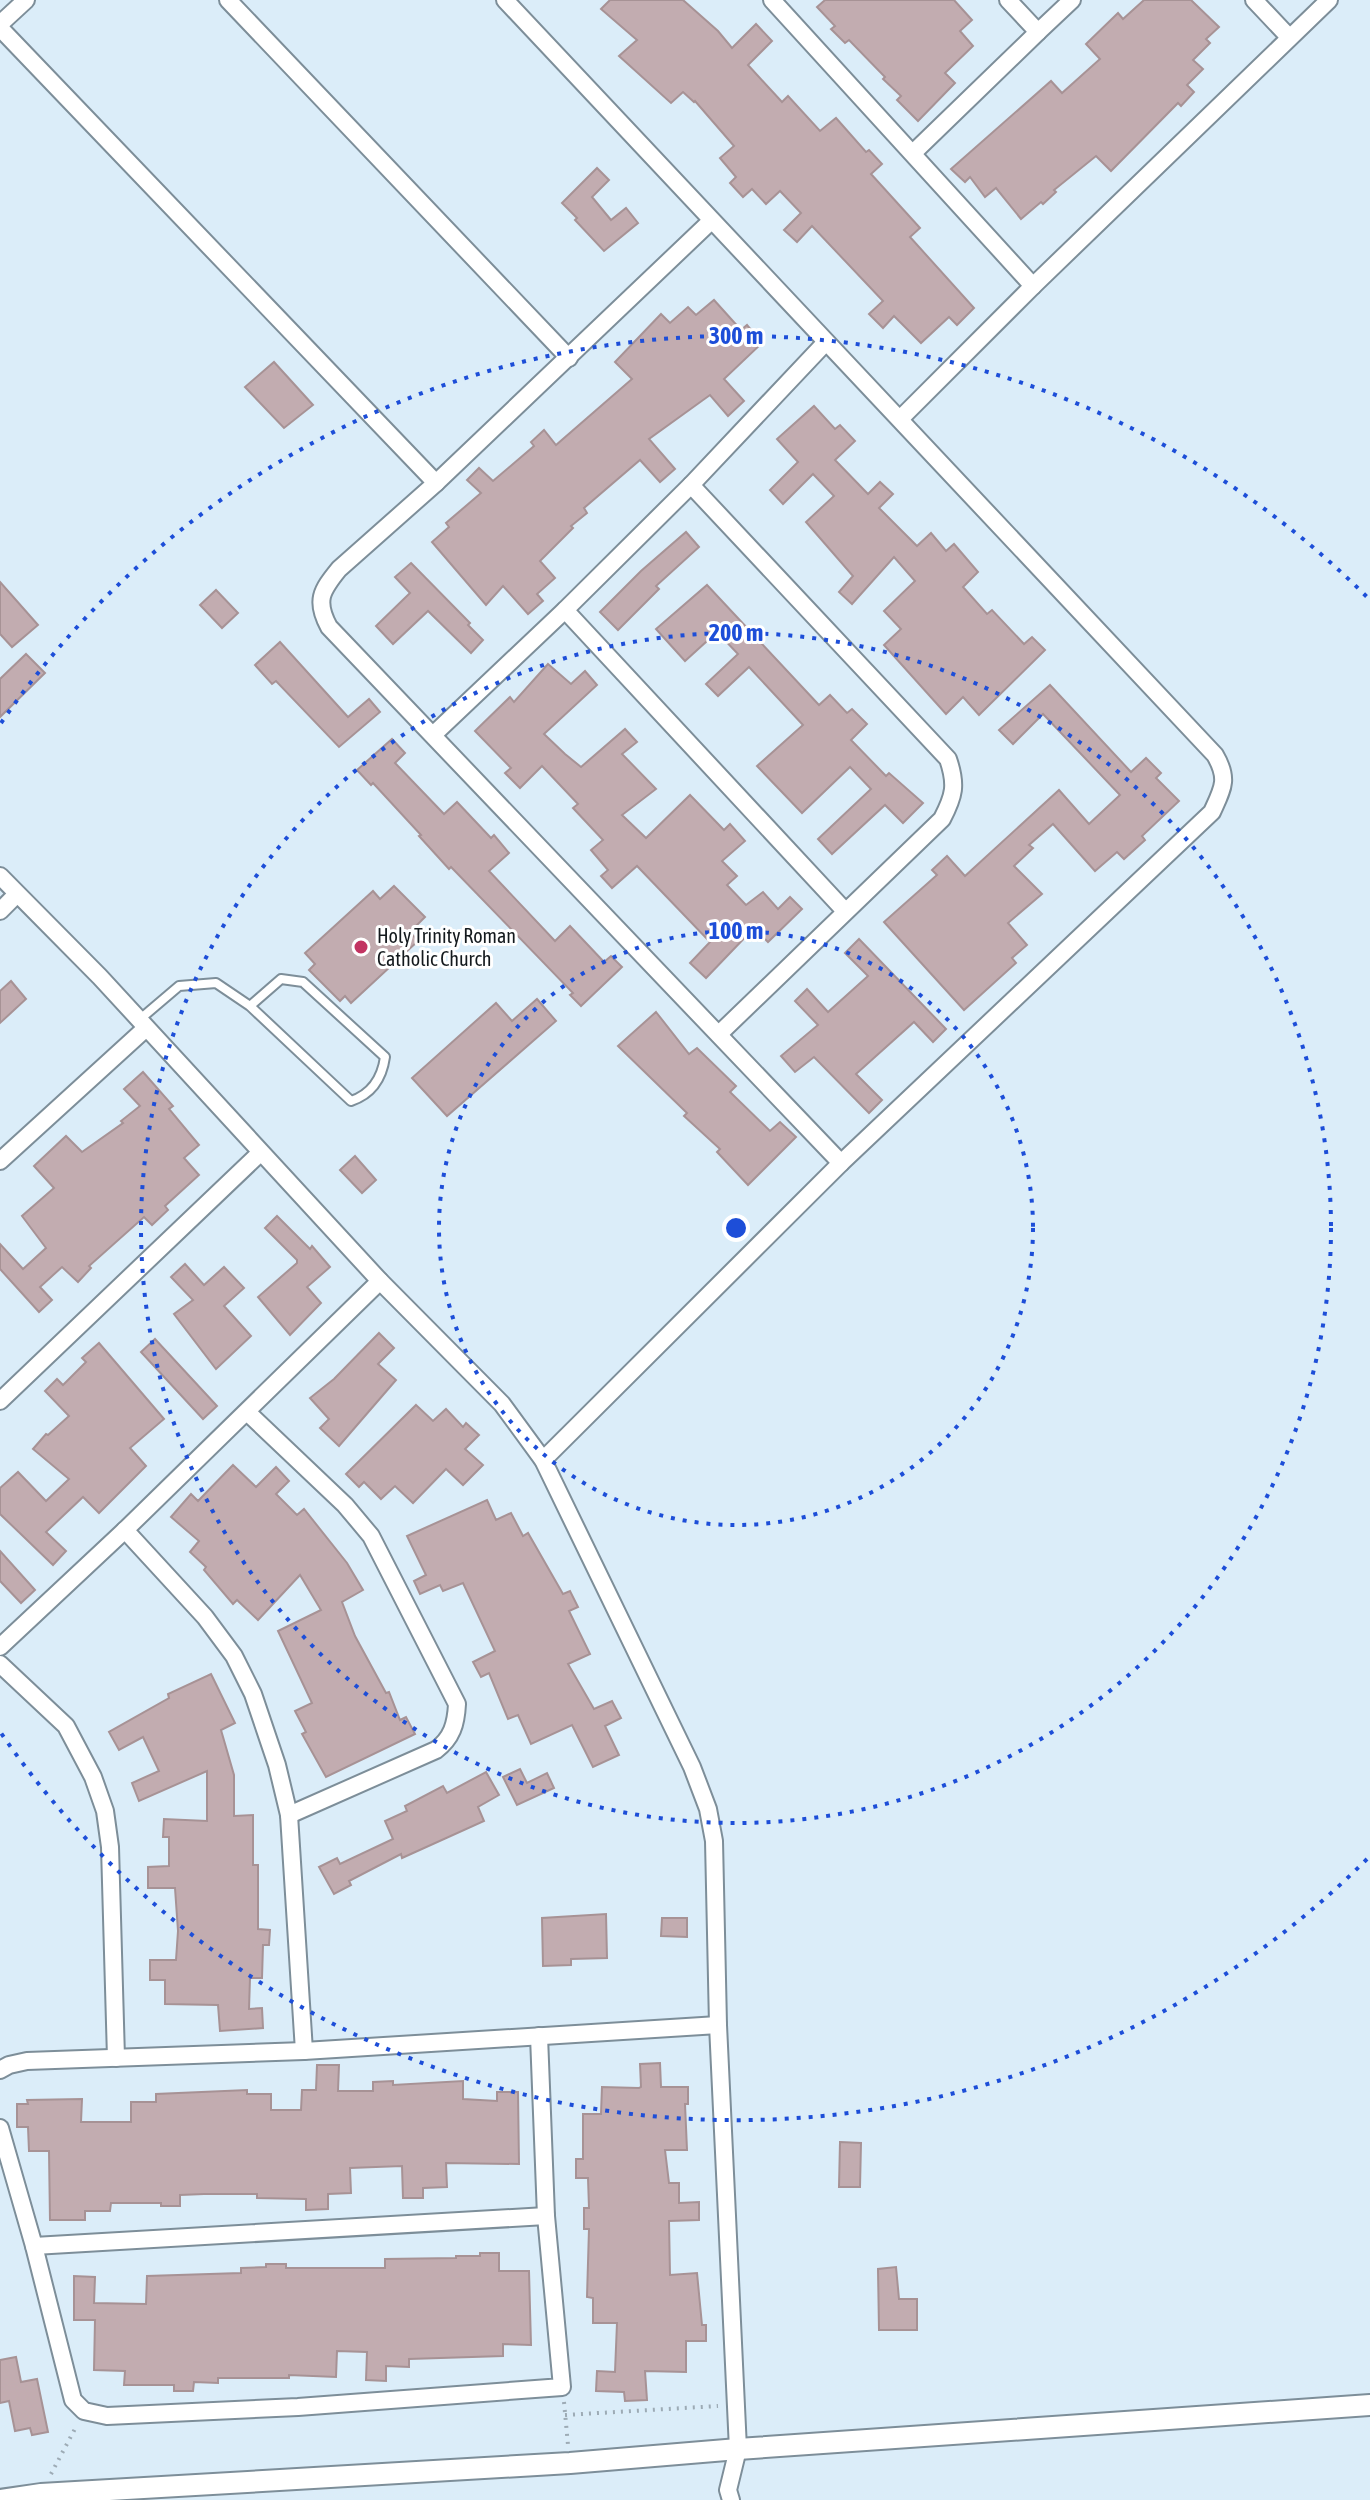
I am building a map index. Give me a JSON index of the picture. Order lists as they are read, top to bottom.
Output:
{
  "places": ["Holy Trinity Roman Catholic Church"],
  "rings": ["300 m", "200 m", "100 m"]
}
